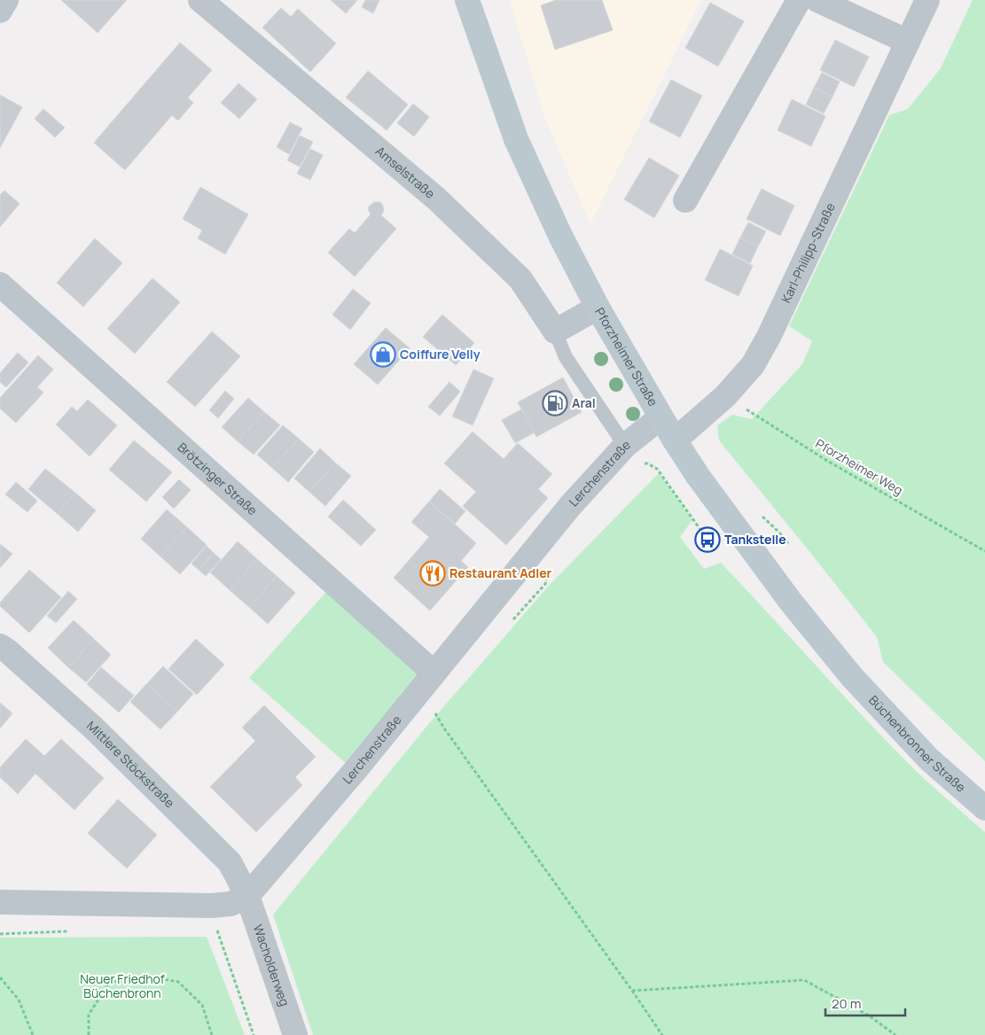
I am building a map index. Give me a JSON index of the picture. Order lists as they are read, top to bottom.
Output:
{
  "streets": {
    "main road": ["Pforzheimer Straße", "Büchenbronner Straße"],
    "street": [
      "Amselstraße",
      "Karl-Philipp-Straße",
      "Lerchenstraße",
      "Brötzinger Straße",
      "Mittlere Stöckstraße",
      "Wacholderweg"
    ],
    "path": ["Pforzheimer Weg"]
  },
  "crossings": [
    ["Karl-Philipp-Straße", "Pforzheimer Straße"],
    ["Karl-Philipp-Straße", "Pforzheimer Weg"],
    ["Pforzheimer Straße", "Lerchenstraße"],
    ["Pforzheimer Straße", "Büchenbronner Straße"],
    ["Lerchenstraße", "Brötzinger Straße"],
    ["Lerchenstraße", "Mittlere Stöckstraße"],
    ["Lerchenstraße", "Wacholderweg"],
    ["Mittlere Stöckstraße", "Wacholderweg"]
  ],
  "parks": ["Neuer Friedhof Büchenbronn"],
  "places": {
    "shop": ["Coiffure Velly"],
    "fuel station": ["Aral"],
    "bus stop": ["Tankstelle"],
    "restaurant": ["Restaurant Adler"]
  },
  "scale_bar": "20 m"
}
